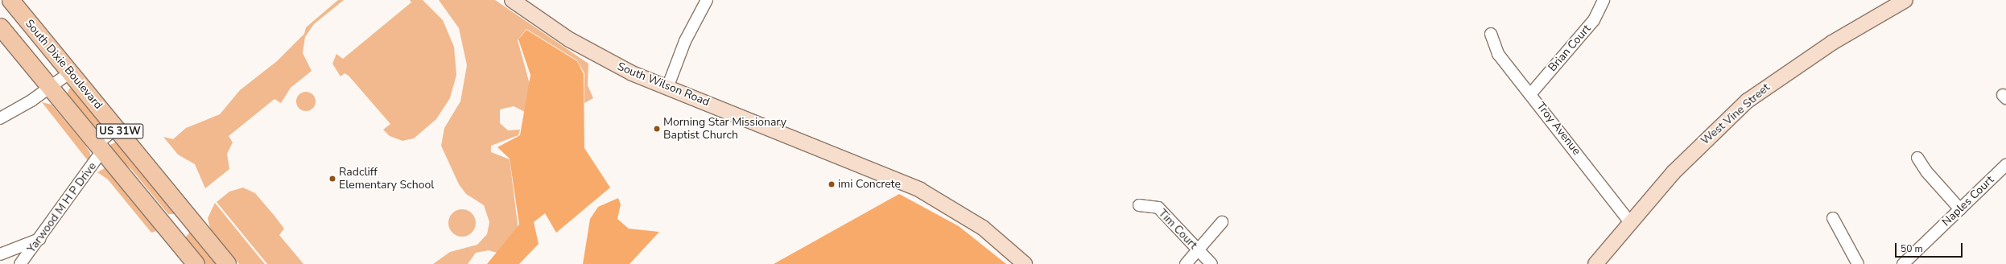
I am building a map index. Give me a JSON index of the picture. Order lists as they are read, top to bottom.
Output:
{
  "streets": {
    "highway": ["South Dixie Boulevard", "US 31W"],
    "main road": ["South Wilson Road", "West Vine Street"],
    "street": [
      "Brian Court",
      "Troy Avenue",
      "Naples Court",
      "Yarwood M H P Drive",
      "Tim Court"
    ]
  },
  "crossings": [
    ["Brian Court", "Troy Avenue"],
    ["South Dixie Boulevard", "Yarwood M H P Drive"],
    ["West Vine Street", "Troy Avenue"],
    ["US 31W", "Yarwood M H P Drive"]
  ],
  "places": ["Morning Star Missionary Baptist Church", "Radcliff Elementary School", "imi Concrete"],
  "scale_bar": "50 m"
}
